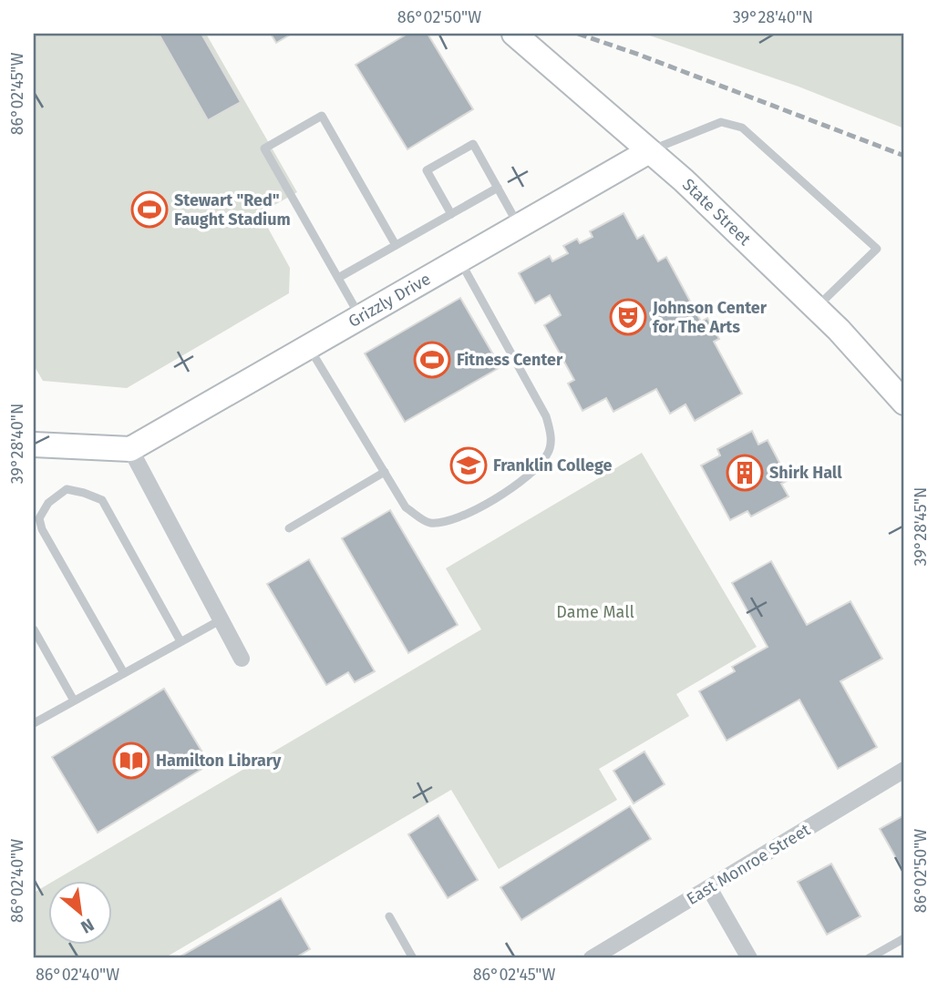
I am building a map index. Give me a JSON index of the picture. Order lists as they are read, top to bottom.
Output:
{
  "streets": {
    "street": ["State Street", "Grizzly Drive", "East Monroe Street"]
  },
  "crossings": [
    ["State Street", "Grizzly Drive"]
  ],
  "parks": ["Dame Mall"],
  "places": {
    "sports": ["Stewart \"Red\" Faught Stadium", "Fitness Center"],
    "theatre": ["Johnson Center for The Arts"],
    "school or university": ["Franklin College"],
    "building": ["Shirk Hall"],
    "library": ["Hamilton Library"]
  },
  "north": "bottom right",
  "coordinates": [
    "86°02'50\"W",
    "39°28'40\"N",
    "86°02'45\"W",
    "39°28'45\"N",
    "86°02'40\"W"
  ]
}
